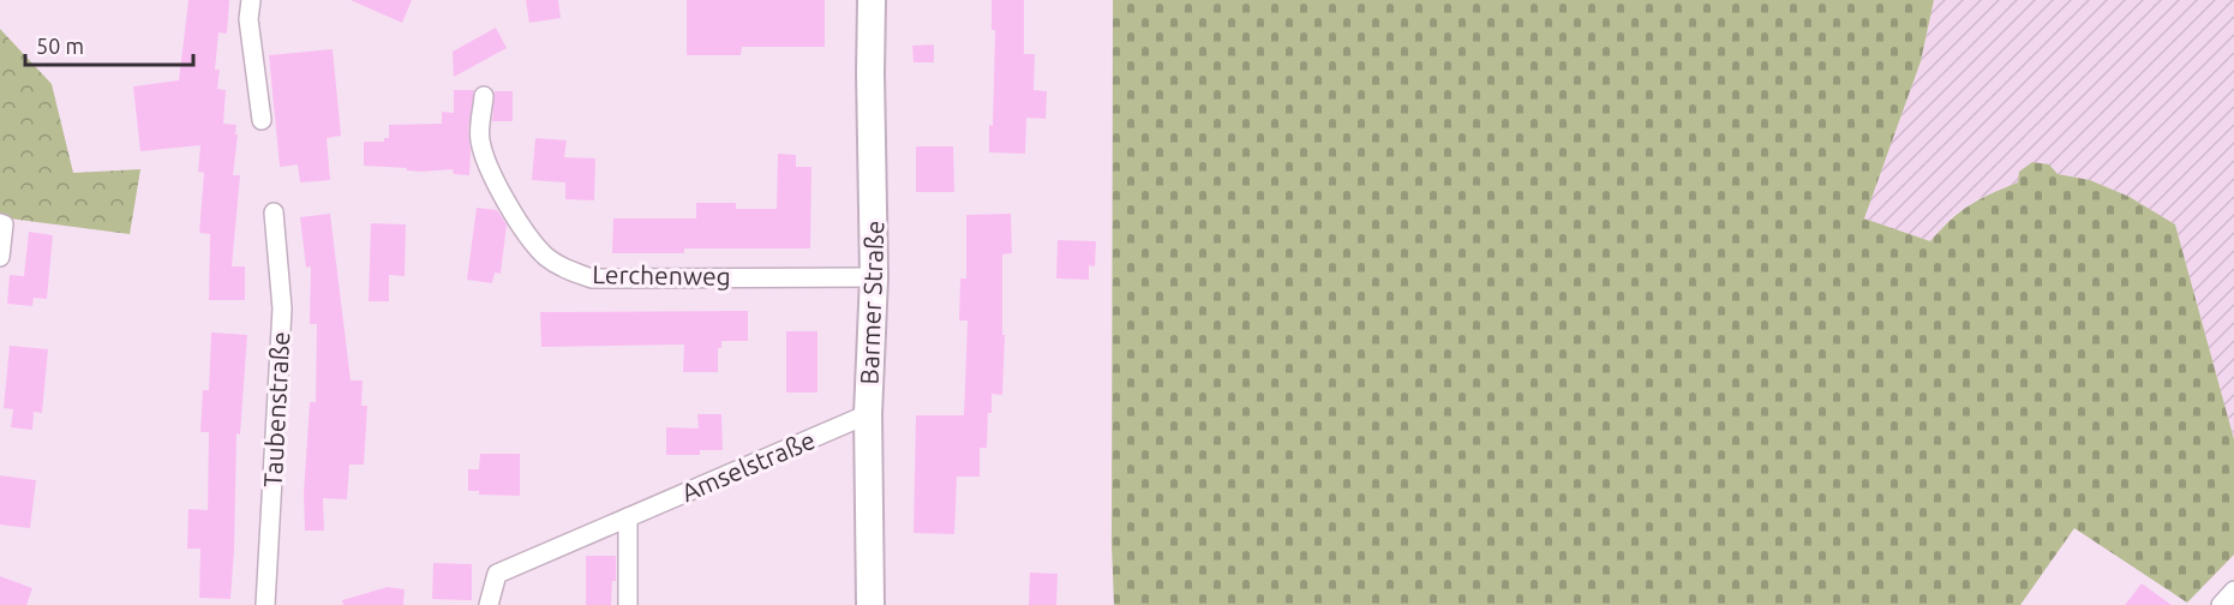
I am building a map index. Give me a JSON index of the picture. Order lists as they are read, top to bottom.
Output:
{
  "streets": {
    "main road": ["Barmer Straße"],
    "street": ["Lerchenweg", "Taubenstraße", "Amselstraße"]
  },
  "crossings": [
    ["Lerchenweg", "Barmer Straße"],
    ["Barmer Straße", "Amselstraße"]
  ],
  "scale_bar": "50 m"
}
